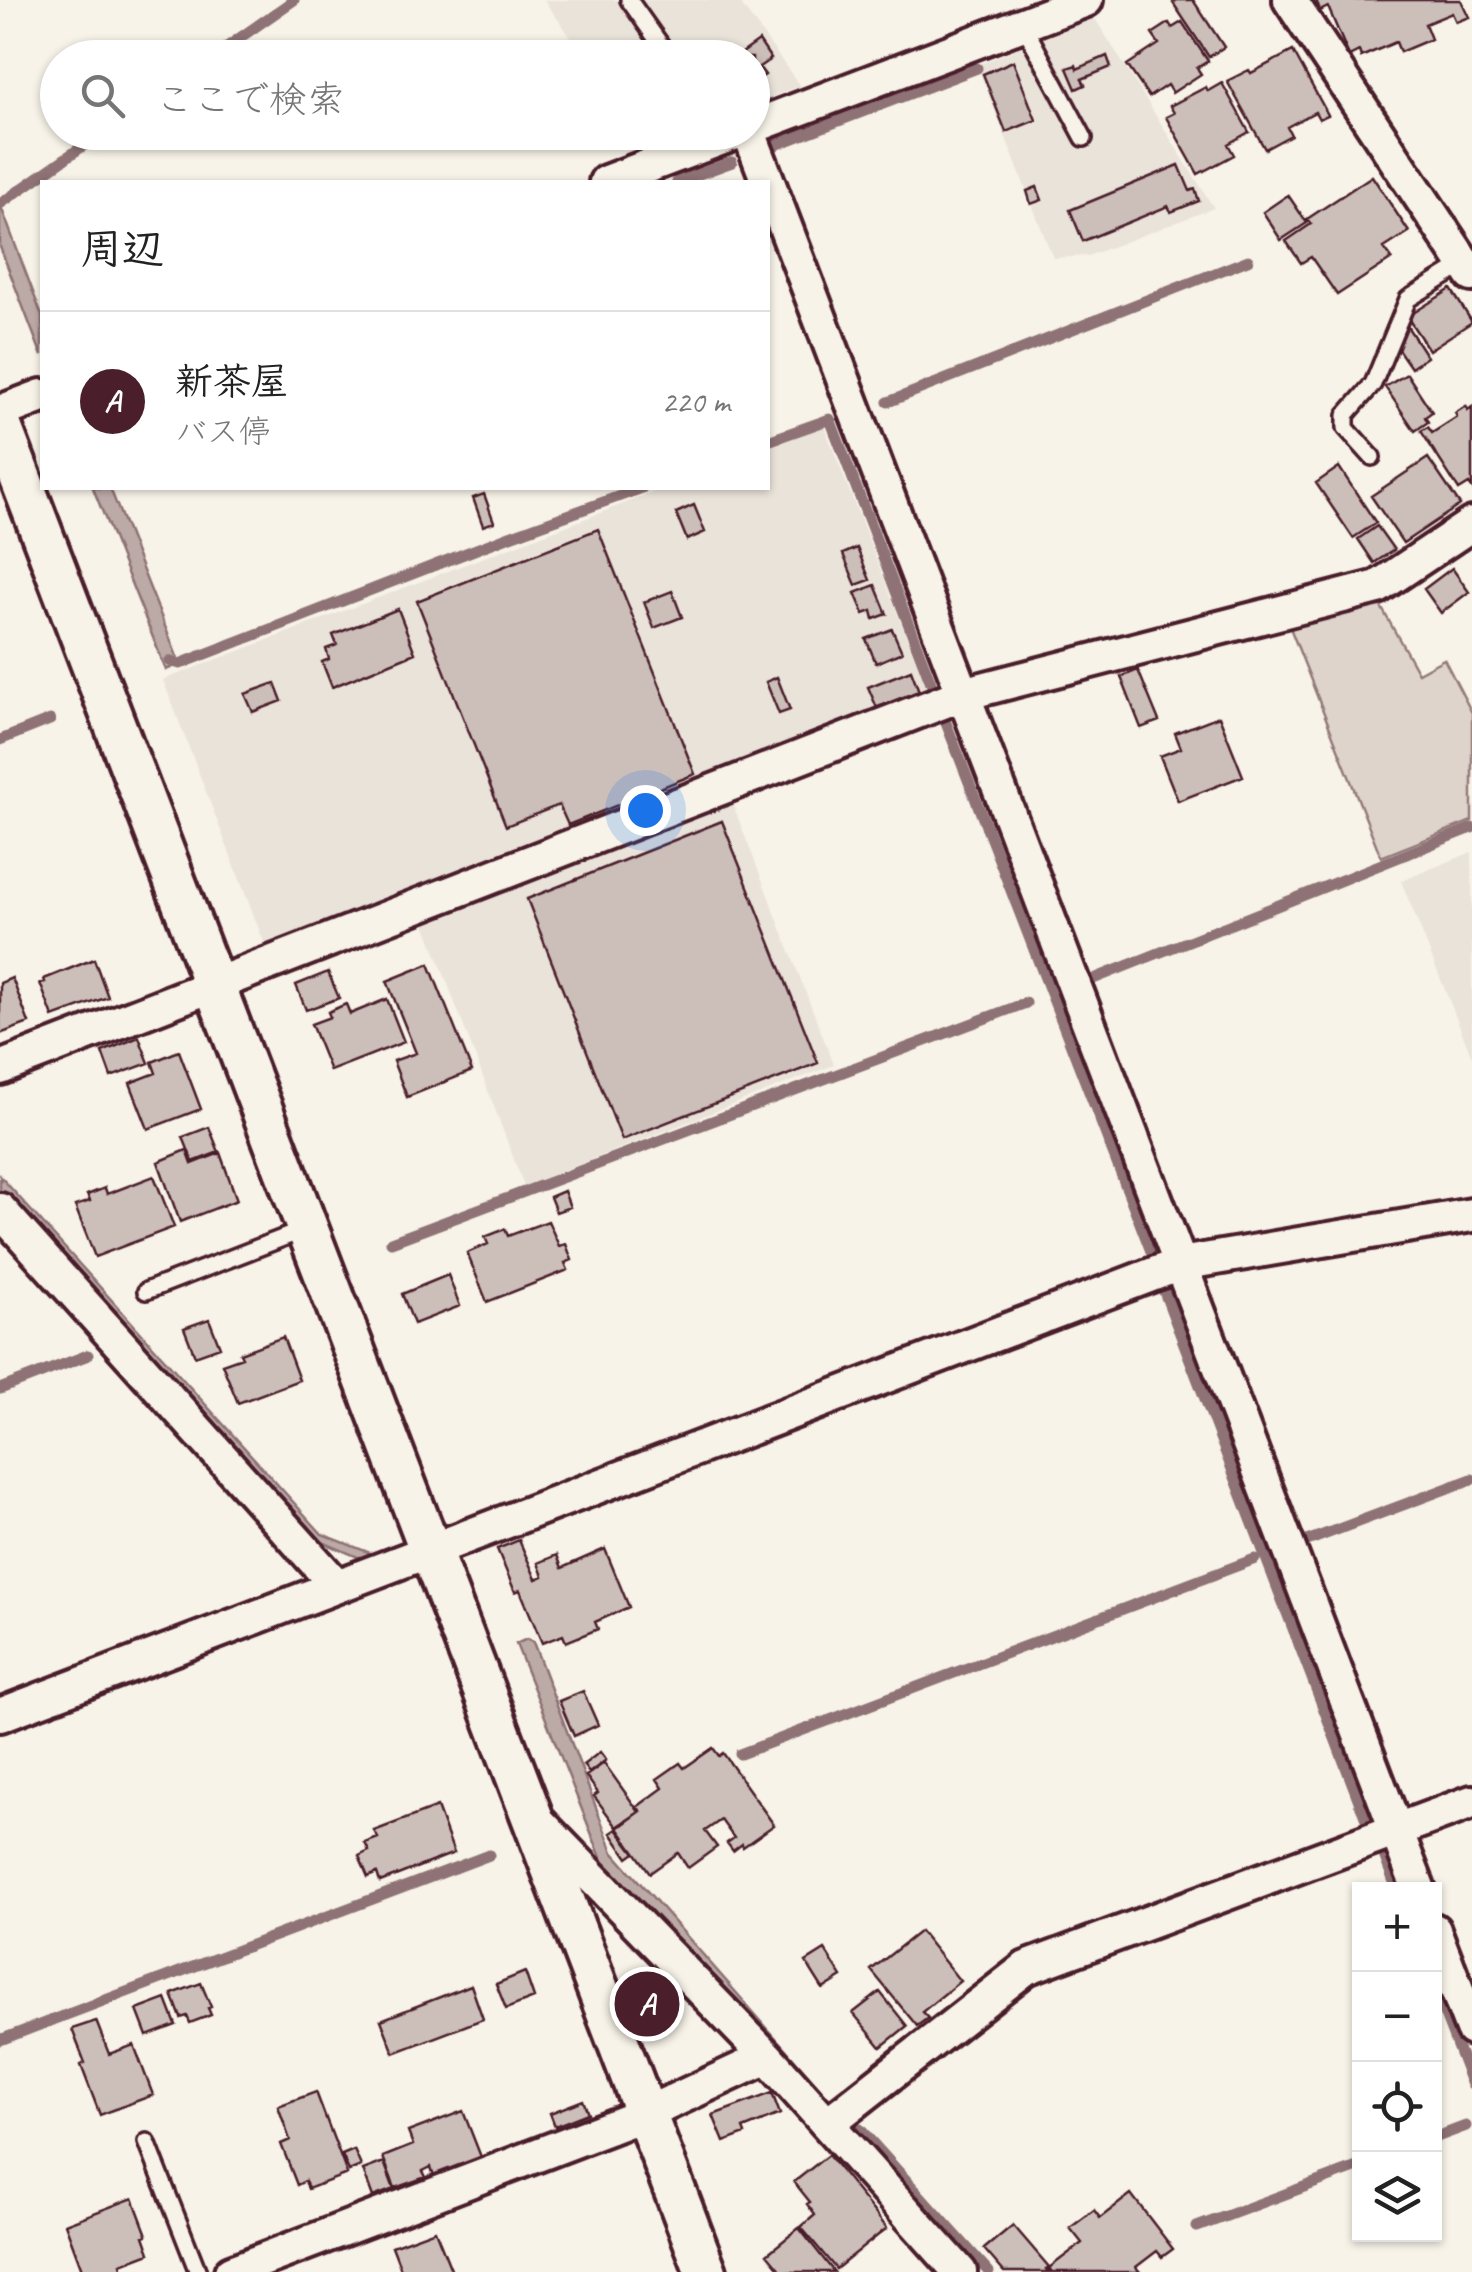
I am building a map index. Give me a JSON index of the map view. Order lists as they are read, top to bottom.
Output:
{
  "page": {
    "search": "ここで検索",
    "heading": "周辺",
    "list": [
      {
        "mark": "A",
        "name": "新茶屋",
        "note": "バス停",
        "value": "220 m"
      }
    ],
    "map_buttons": ["+", "−"],
    "pins": "A"
  }
}
